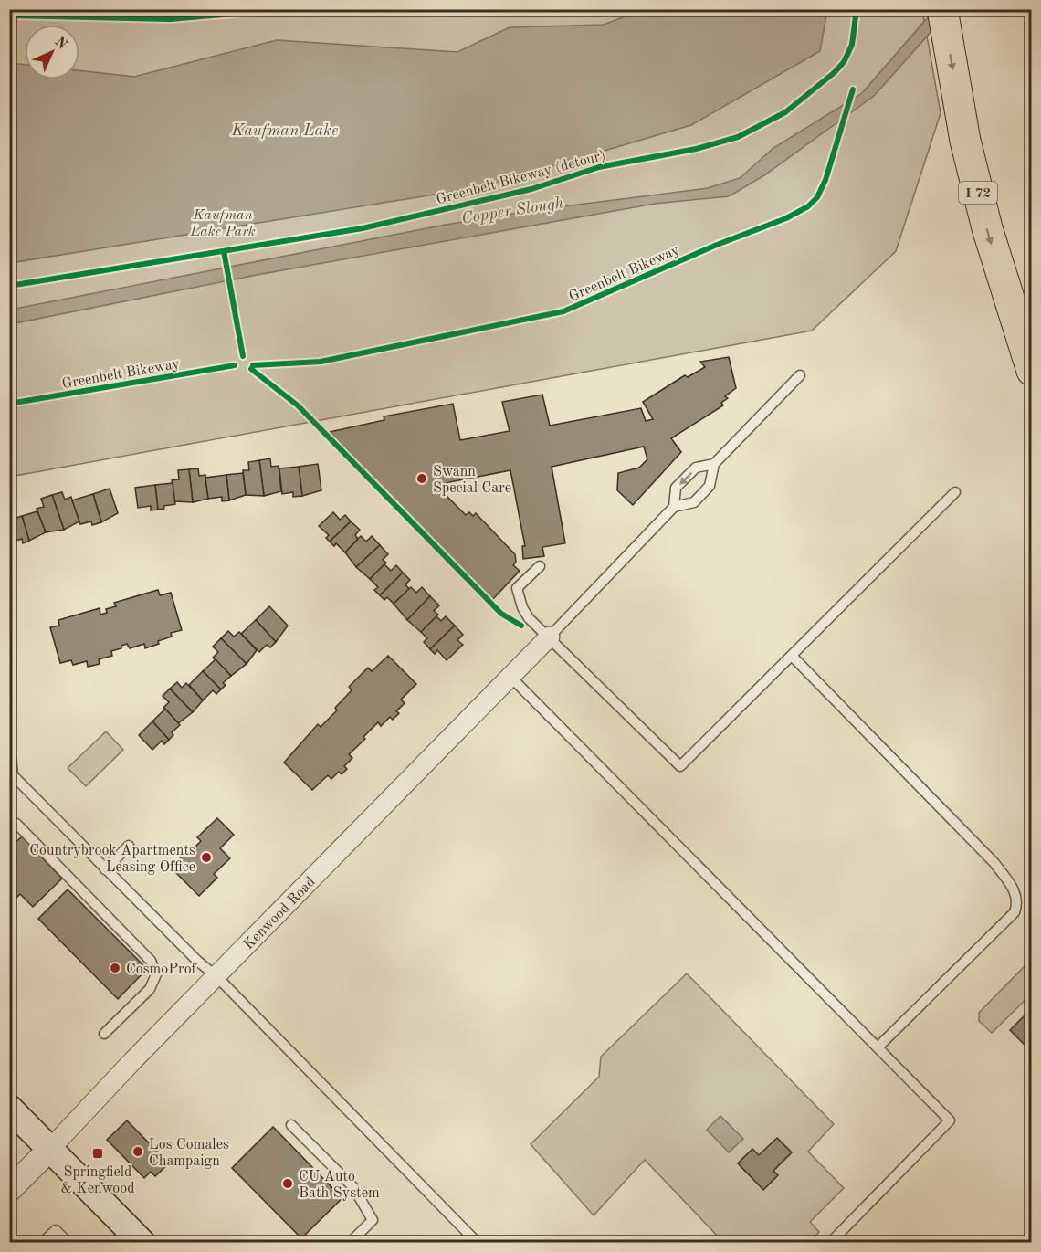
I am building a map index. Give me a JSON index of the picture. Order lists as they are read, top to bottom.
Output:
{
  "streets": {
    "highway": ["I 72"],
    "street": ["Kenwood Road"],
    "cycle path": ["Greenbelt Bikeway (detour)", "Greenbelt Bikeway"]
  },
  "water": ["Kaufman Lake", "Copper Slough"],
  "parks": ["Kaufman Lake Park"],
  "places": {
    "other": [
      "Swann Special Care",
      "Countrybrook Apartments Leasing Office",
      "CosmoProf",
      "Los Comales Champaign",
      "CU Auto Bath System"
    ],
    "transit": ["Springfield & Kenwood"]
  },
  "north": "top right"
}
